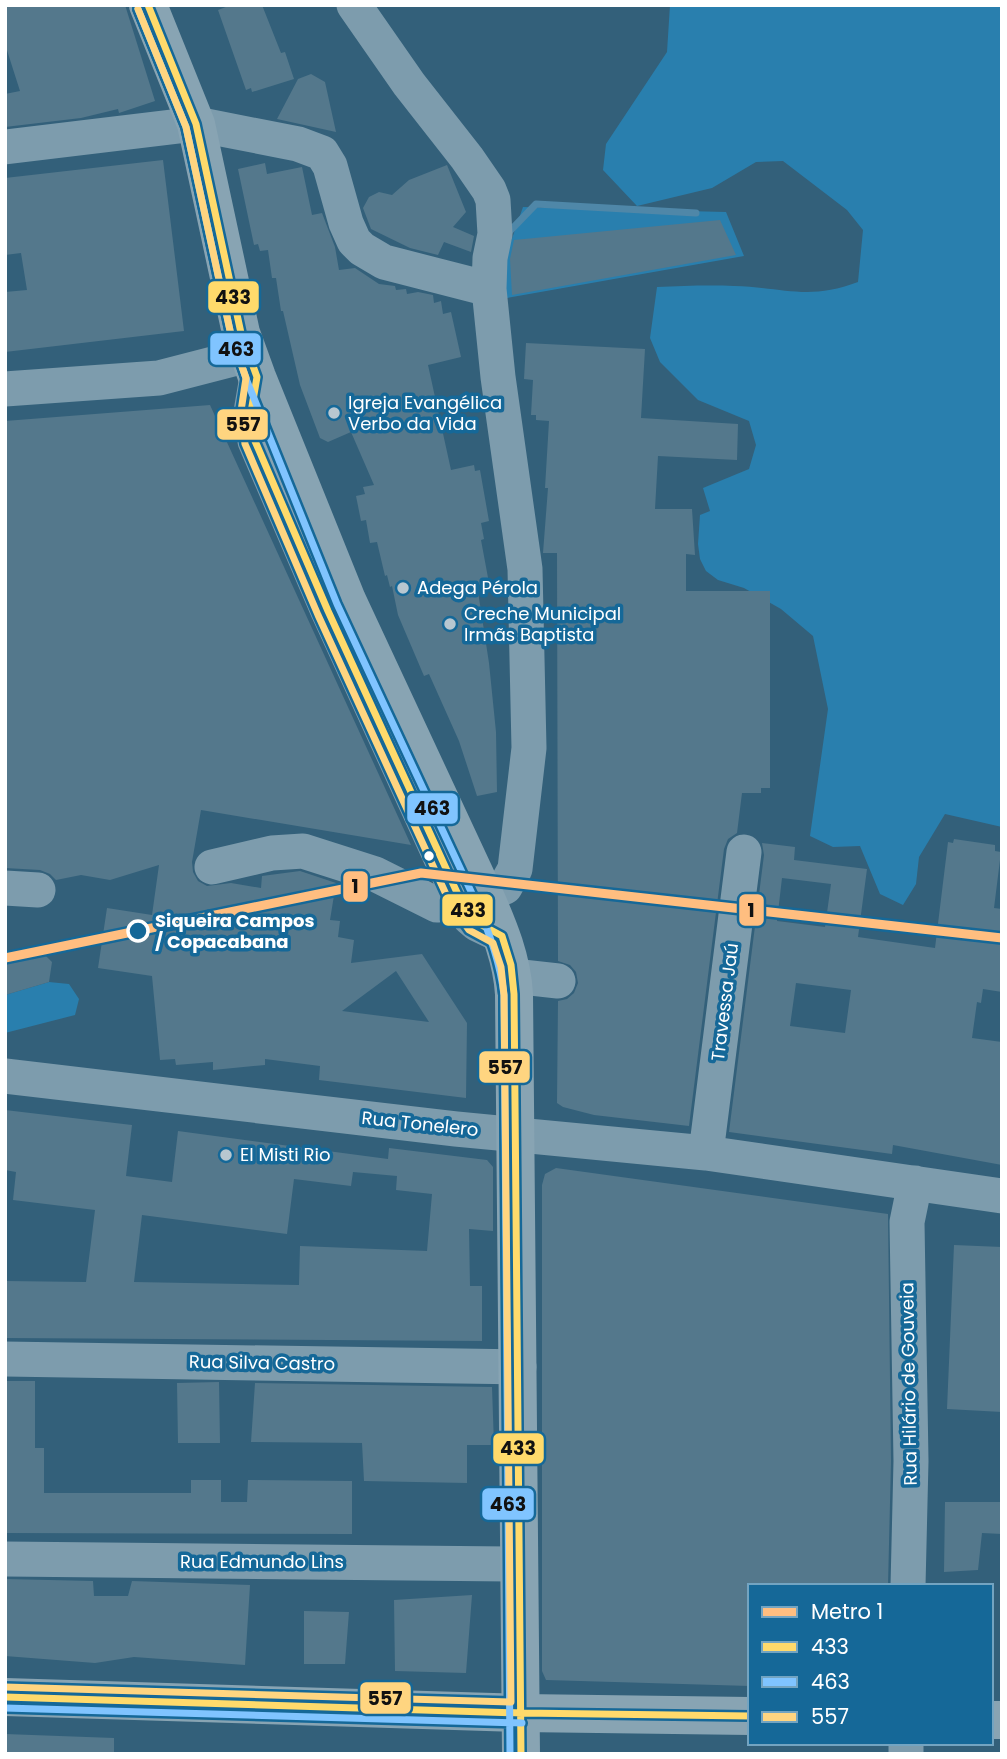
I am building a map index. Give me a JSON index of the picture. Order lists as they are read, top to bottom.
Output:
{
  "streets": {
    "street": [
      "Travessa Jaú",
      "Rua Tonelero",
      "Rua Silva Castro",
      "Rua Hilário de Gouveia",
      "Rua Edmundo Lins"
    ]
  },
  "crossings": [
    ["Travessa Jaú", "Rua Tonelero"],
    ["Rua Tonelero", "Rua Hilário de Gouveia"]
  ],
  "places": [
    "Igreja Evangélica Verbo da Vida",
    "Adega Pérola",
    "Creche Municipal Irmãs Baptista",
    "Siqueira Campos / Copacabana",
    "El Misti Rio"
  ],
  "lines": [
    "transit line 433",
    "transit line 463",
    "transit line 557",
    "metro line 1"
  ],
  "legend": [
    "Metro 1",
    "433",
    "463",
    "557"
  ]
}
